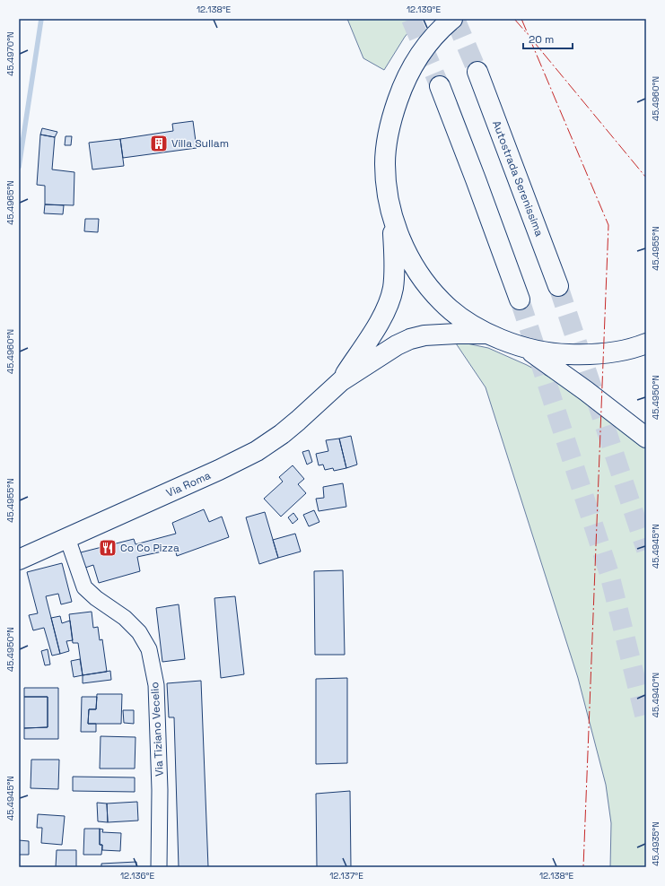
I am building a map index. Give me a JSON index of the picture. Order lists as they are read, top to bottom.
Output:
{
  "streets": {
    "main road": ["Autostrada Serenissima", "Via Roma"],
    "street": ["Via Tiziano Vecelio"]
  },
  "crossings": [
    ["Via Roma", "Via Tiziano Vecelio"]
  ],
  "places": {
    "building": ["Villa Sullam"],
    "restaurant": ["Co Co Pizza"]
  },
  "scale_bar": "20 m",
  "coordinates": [
    "12.138°E",
    "12.139°E",
    "45.4970°N",
    "45.4960°N",
    "45.4965°N",
    "45.4955°N",
    "45.4950°N",
    "45.4945°N",
    "45.4940°N",
    "45.4935°N",
    "12.136°E",
    "12.137°E"
  ]
}
